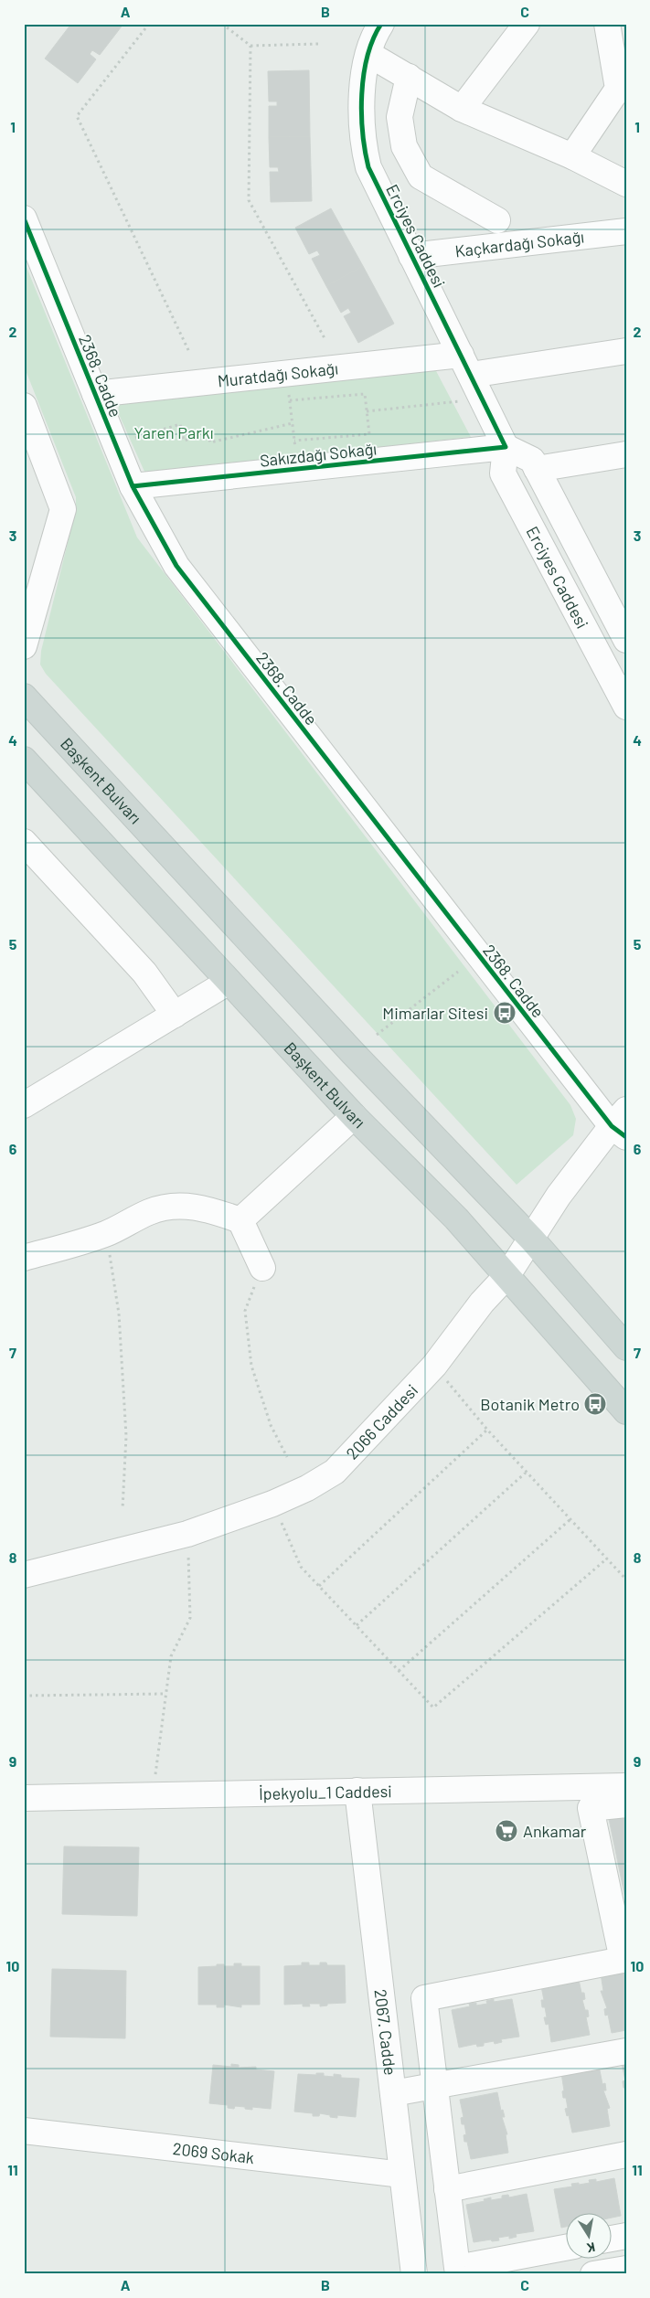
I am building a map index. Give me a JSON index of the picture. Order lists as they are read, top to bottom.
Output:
{
  "streets": {
    "main road": ["Başkent Bulvarı"],
    "street": [
      "Erciyes Caddesi",
      "Kaçkardağı Sokağı",
      "Muratdağı Sokağı",
      "2368. Cadde",
      "Sakızdağı Sokağı",
      "2066 Caddesi",
      "İpekyolu_1 Caddesi",
      "2067. Cadde",
      "2069 Sokak"
    ]
  },
  "crossings": [
    ["Erciyes Caddesi", "Kaçkardağı Sokağı"],
    ["Erciyes Caddesi", "Muratdağı Sokağı"],
    ["Erciyes Caddesi", "Sakızdağı Sokağı"],
    ["Muratdağı Sokağı", "2368. Cadde"],
    ["2368. Cadde", "Sakızdağı Sokağı"],
    ["2368. Cadde", "2066 Caddesi"],
    ["Başkent Bulvarı", "2066 Caddesi"],
    ["İpekyolu_1 Caddesi", "2067. Cadde"],
    ["2067. Cadde", "2069 Sokak"]
  ],
  "parks": ["Yaren Parkı"],
  "places": {
    "bus stop": ["Mimarlar Sitesi", "Botanik Metro"],
    "supermarket": ["Ankamar"]
  },
  "north": "bottom",
  "grid": {
    "columns": ["A", "B", "C"],
    "rows": [
      "1",
      "2",
      "3",
      "4",
      "5",
      "6",
      "7",
      "8",
      "9",
      "10",
      "11"
    ]
  }
}
